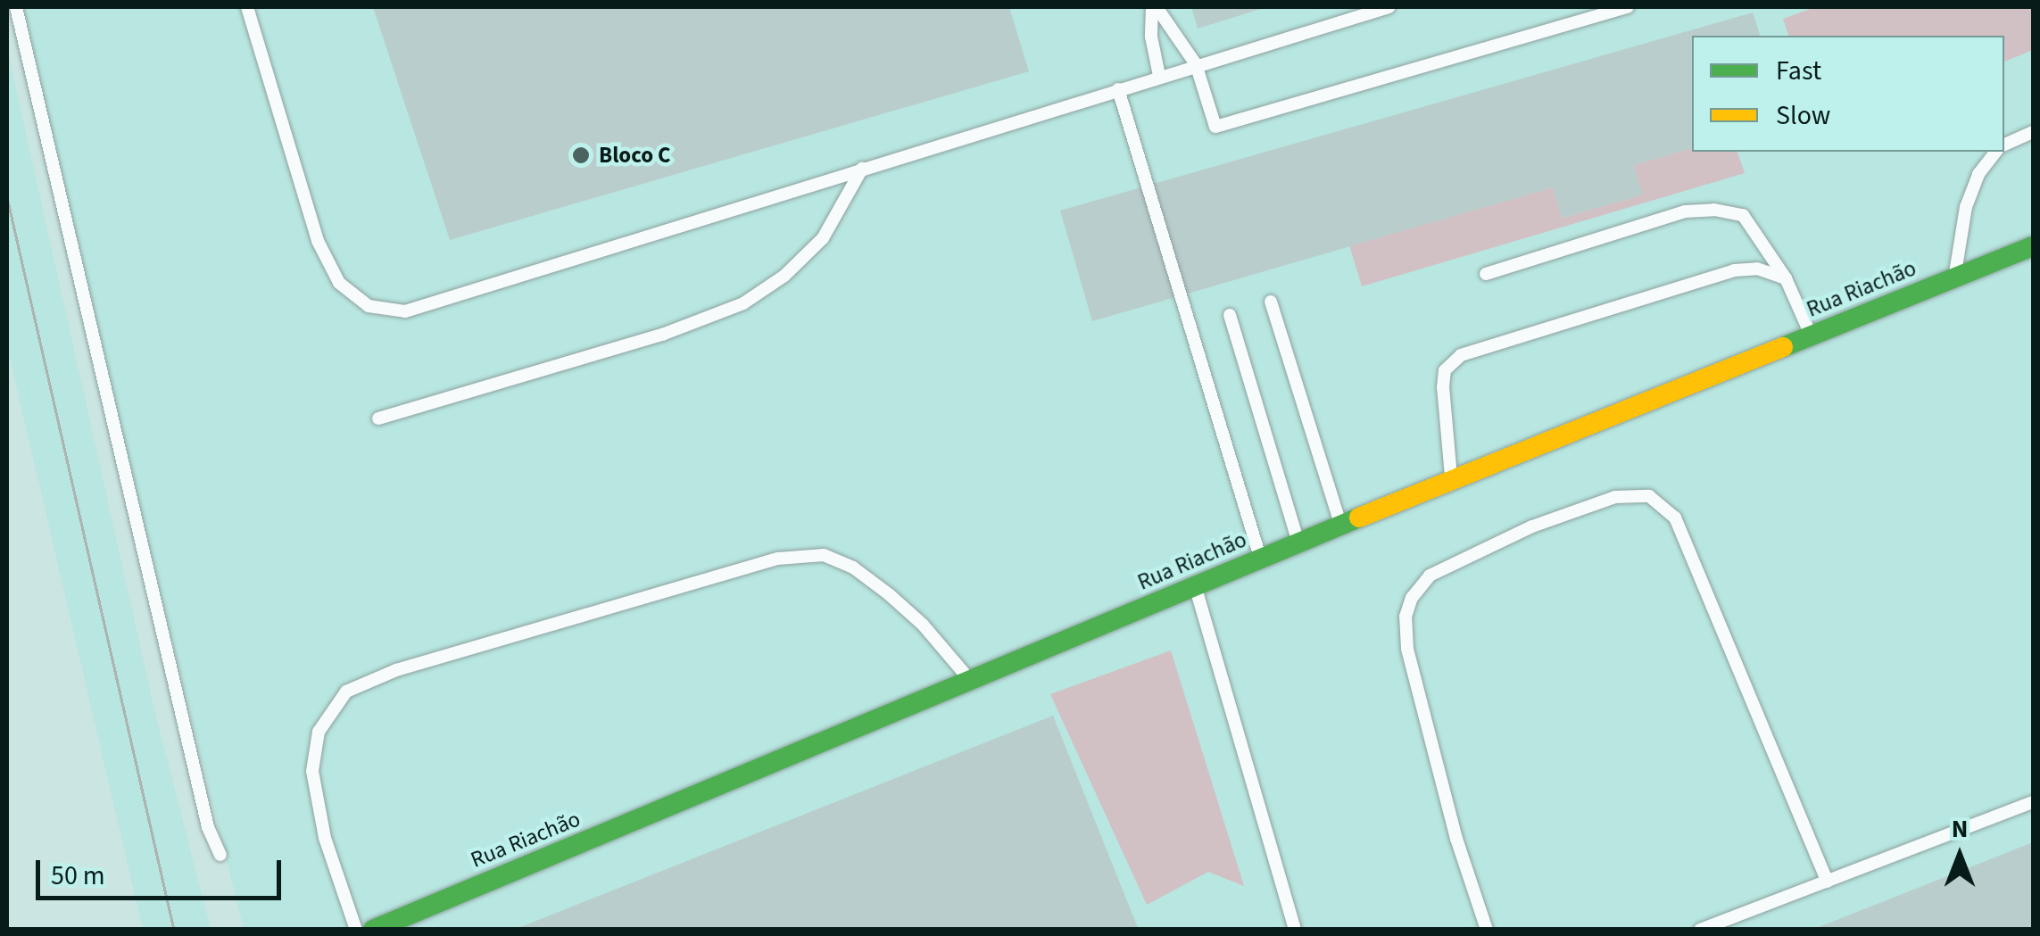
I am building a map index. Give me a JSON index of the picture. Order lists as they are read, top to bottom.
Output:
{
  "streets": {
    "street": ["Rua Riachão"]
  },
  "places": ["Bloco C"],
  "legend": ["Fast", "Slow"],
  "scale_bar": "50 m",
  "north": "top"
}
